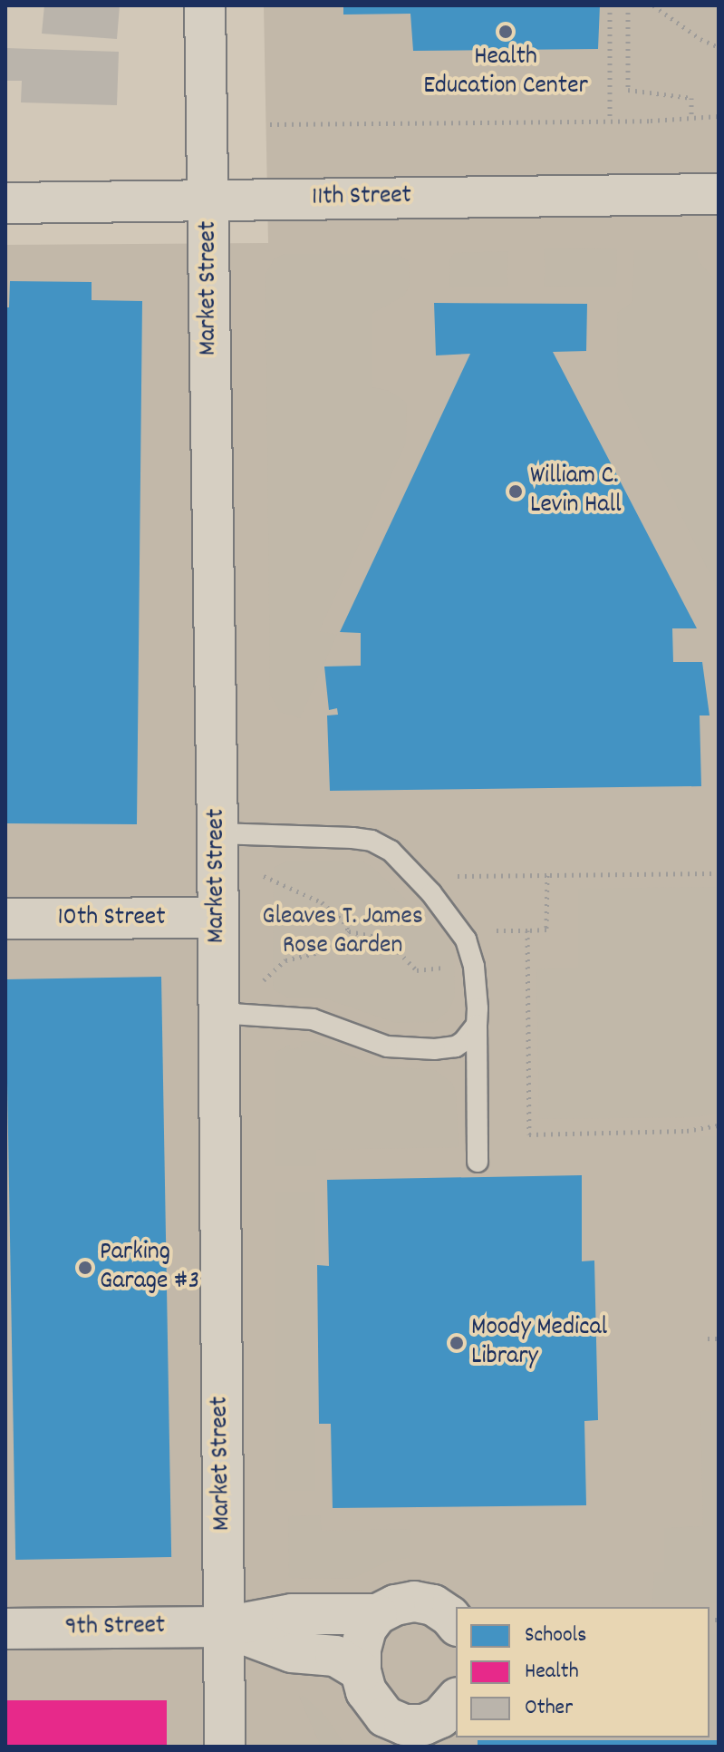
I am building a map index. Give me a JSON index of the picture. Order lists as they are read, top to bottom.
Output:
{
  "streets": {
    "street": [
      "11th Street",
      "Market Street",
      "10th Street",
      "9th Street"
    ]
  },
  "crossings": [
    ["11th Street", "Market Street"],
    ["Market Street", "10th Street"],
    ["Market Street", "9th Street"]
  ],
  "parks": ["Gleaves T. James Rose Garden"],
  "places": [
    "Health Education Center",
    "William C. Levin Hall",
    "Parking Garage #3",
    "Moody Medical Library"
  ],
  "legend": ["Schools", "Health", "Other"]
}
